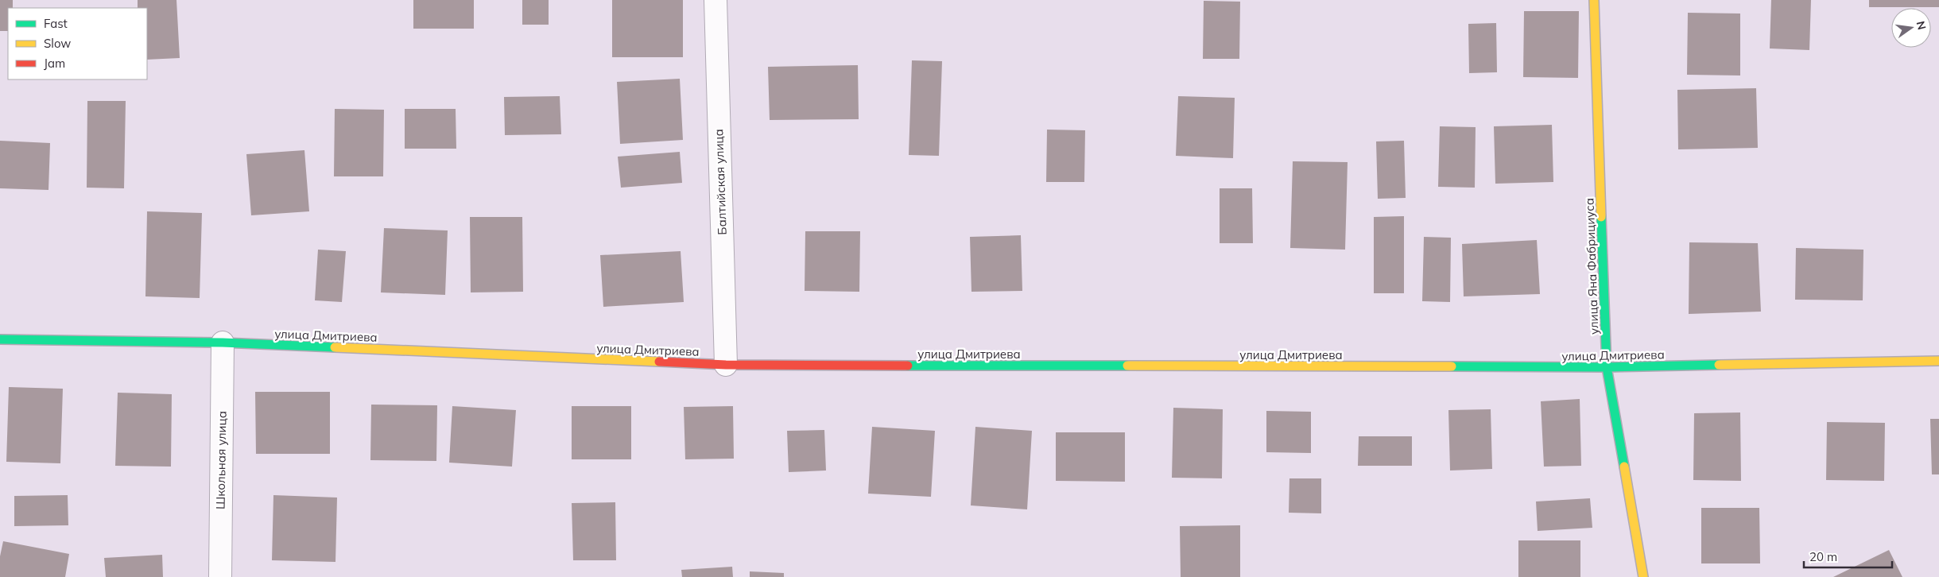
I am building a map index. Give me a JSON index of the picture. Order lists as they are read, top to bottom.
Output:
{
  "streets": {
    "street": [
      "Балтийская улица",
      "улица Яна Фабрициуса",
      "улица Дмитриева",
      "Школьная улица"
    ]
  },
  "crossings": [
    ["Балтийская улица", "улица Дмитриева"],
    ["улица Яна Фабрициуса", "улица Дмитриева"],
    ["улица Дмитриева", "Школьная улица"]
  ],
  "legend": ["Fast", "Slow", "Jam"],
  "scale_bar": "20 m",
  "north": "right"
}
